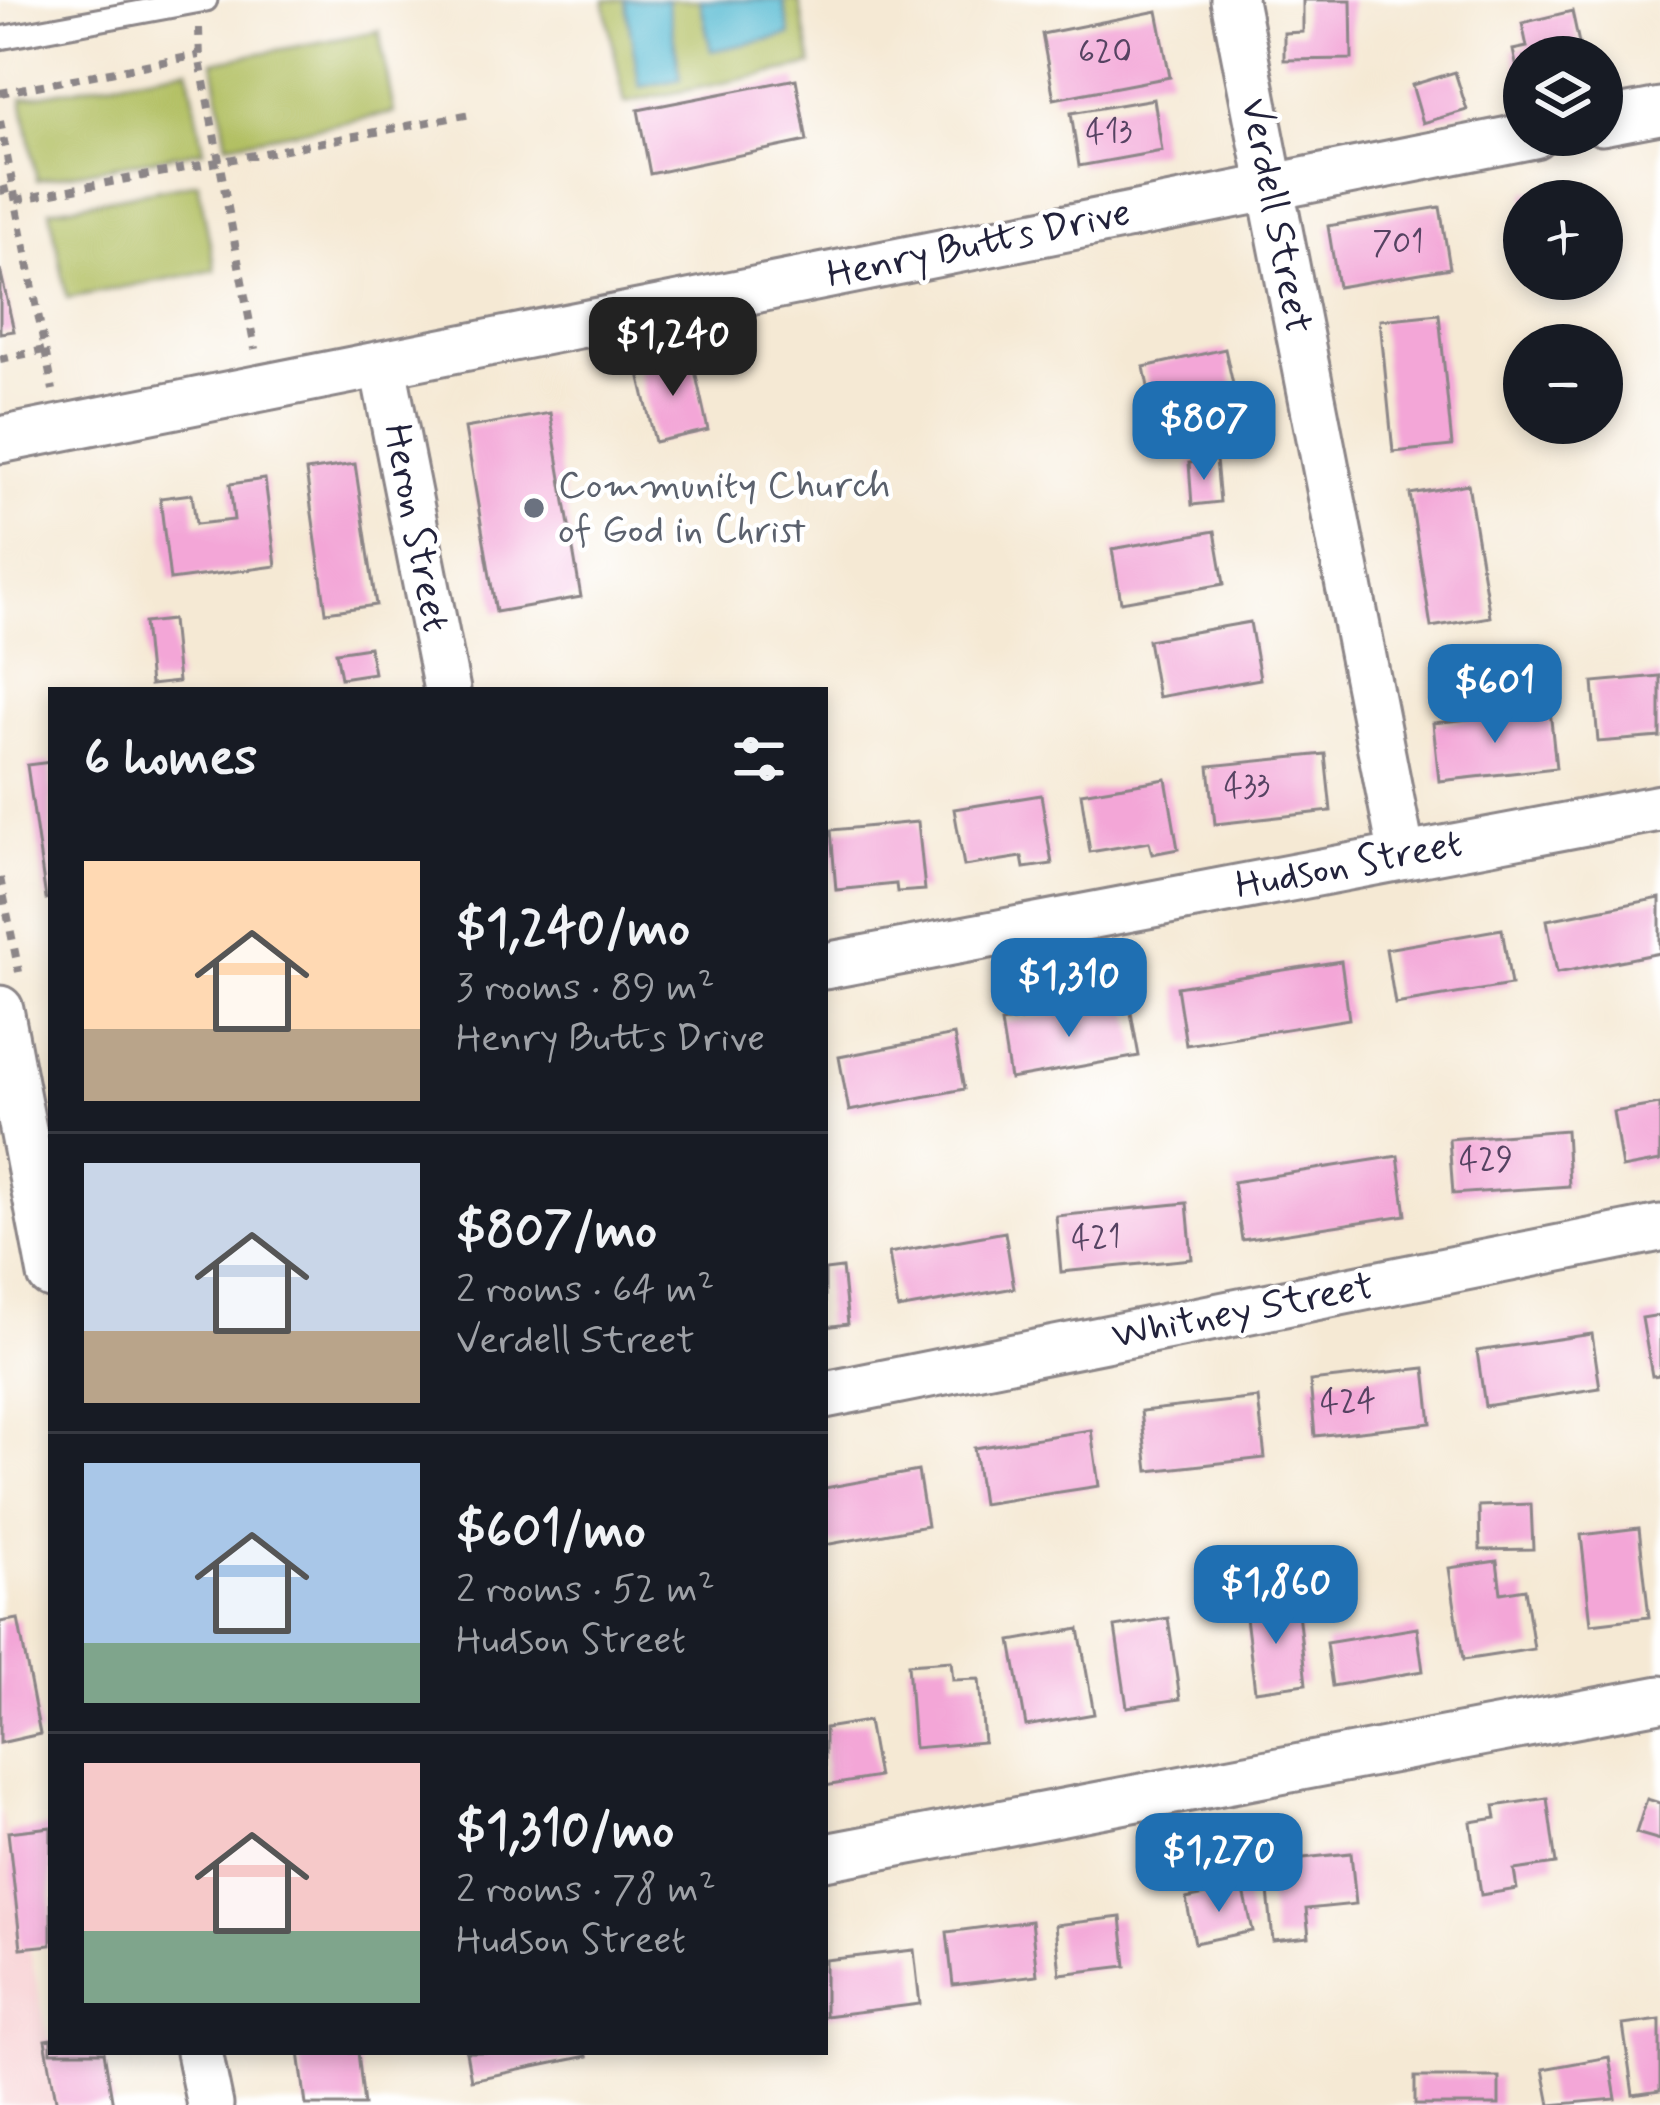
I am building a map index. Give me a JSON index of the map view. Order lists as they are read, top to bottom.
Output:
{
  "streets": {
    "street": [
      "Verdell Street",
      "Henry Butts Drive",
      "Heron Street",
      "Hudson Street",
      "Whitney Street"
    ]
  },
  "crossings": [
    ["Verdell Street", "Henry Butts Drive"],
    ["Verdell Street", "Hudson Street"],
    ["Henry Butts Drive", "Heron Street"]
  ],
  "places": ["Community Church of God in Christ"],
  "house_numbers": [
    "620",
    "413",
    "701",
    "433",
    "429",
    "421",
    "424"
  ],
  "page": {
    "map_buttons": ["+", "−"],
    "price": [
      "$1,240",
      "$807",
      "$601",
      "$1,310",
      "$1,860",
      "$1,270"
    ],
    "heading": "6 homes",
    "list": [
      {
        "name": "$1,240/mo",
        "note": "3 rooms · 89 m² · Henry Butts Drive"
      },
      {
        "name": "$807/mo",
        "note": "2 rooms · 64 m² · Verdell Street"
      },
      {
        "name": "$601/mo",
        "note": "2 rooms · 52 m² · Hudson Street"
      },
      {
        "name": "$1,310/mo",
        "note": "2 rooms · 78 m² · Hudson Street"
      }
    ]
  }
}
